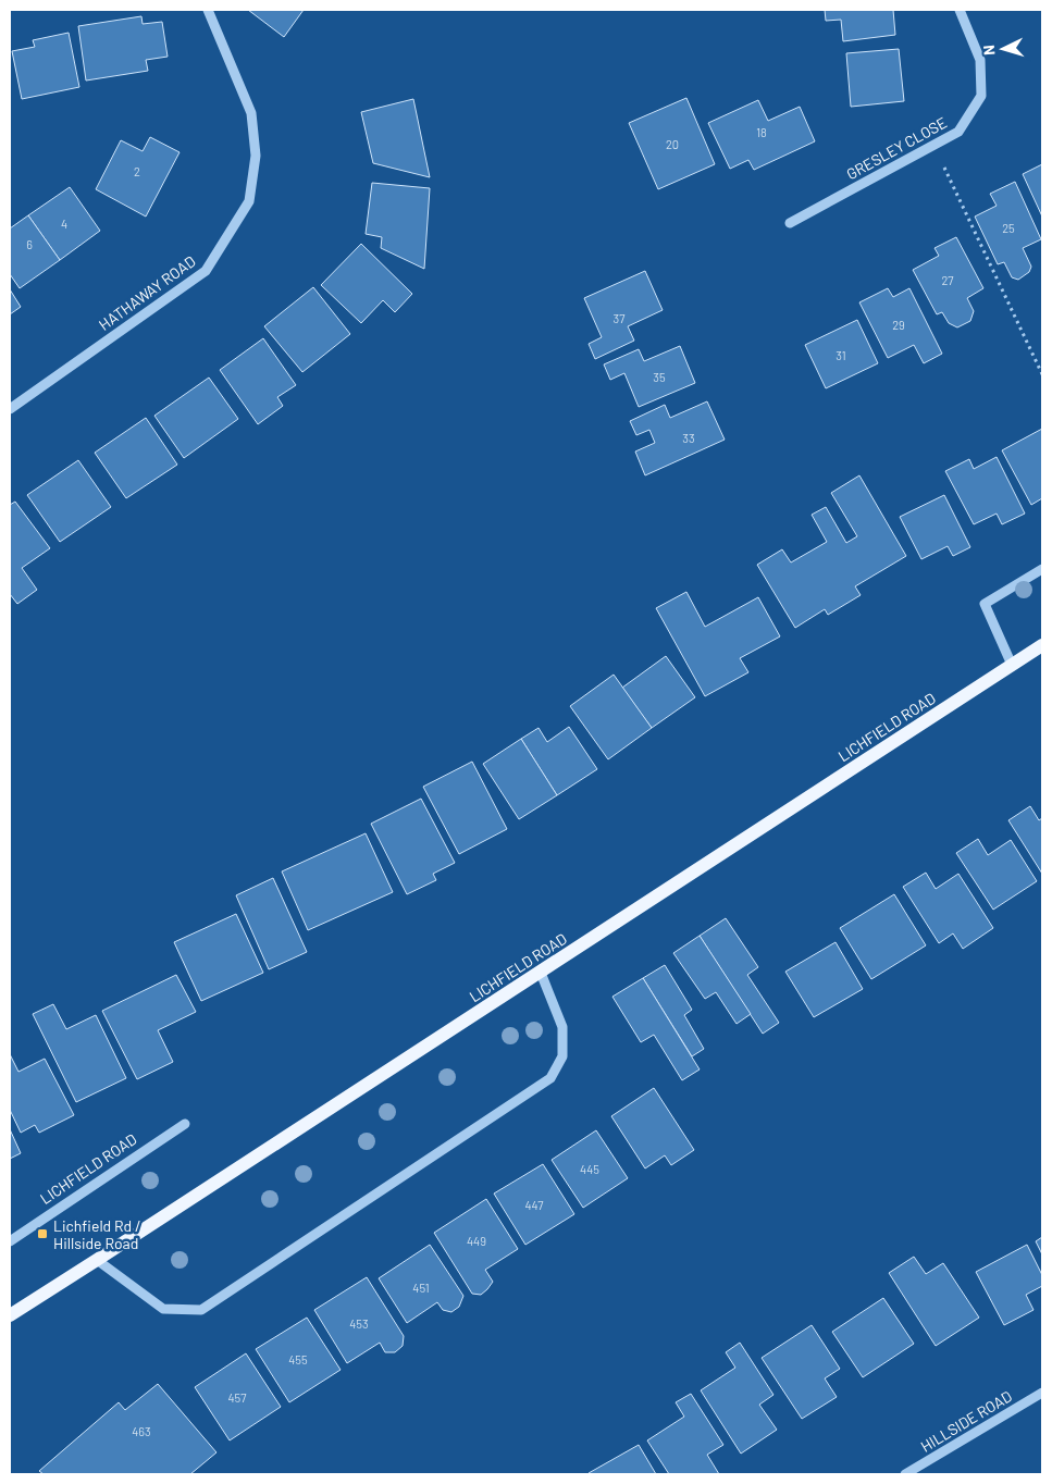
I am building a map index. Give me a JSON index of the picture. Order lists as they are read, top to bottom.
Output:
{
  "streets": {
    "main road": ["LICHFIELD ROAD"],
    "street": ["GRESLEY CLOSE", "HATHAWAY ROAD", "HILLSIDE ROAD"]
  },
  "places": {
    "transit": ["Lichfield Rd / Hillside Road"]
  },
  "house_numbers": [
    "18",
    "20",
    "2",
    "4",
    "25",
    "6",
    "27",
    "37",
    "29",
    "31",
    "35",
    "33",
    "445",
    "447",
    "449",
    "451",
    "453",
    "455",
    "457",
    "463"
  ],
  "north": "left"
}
